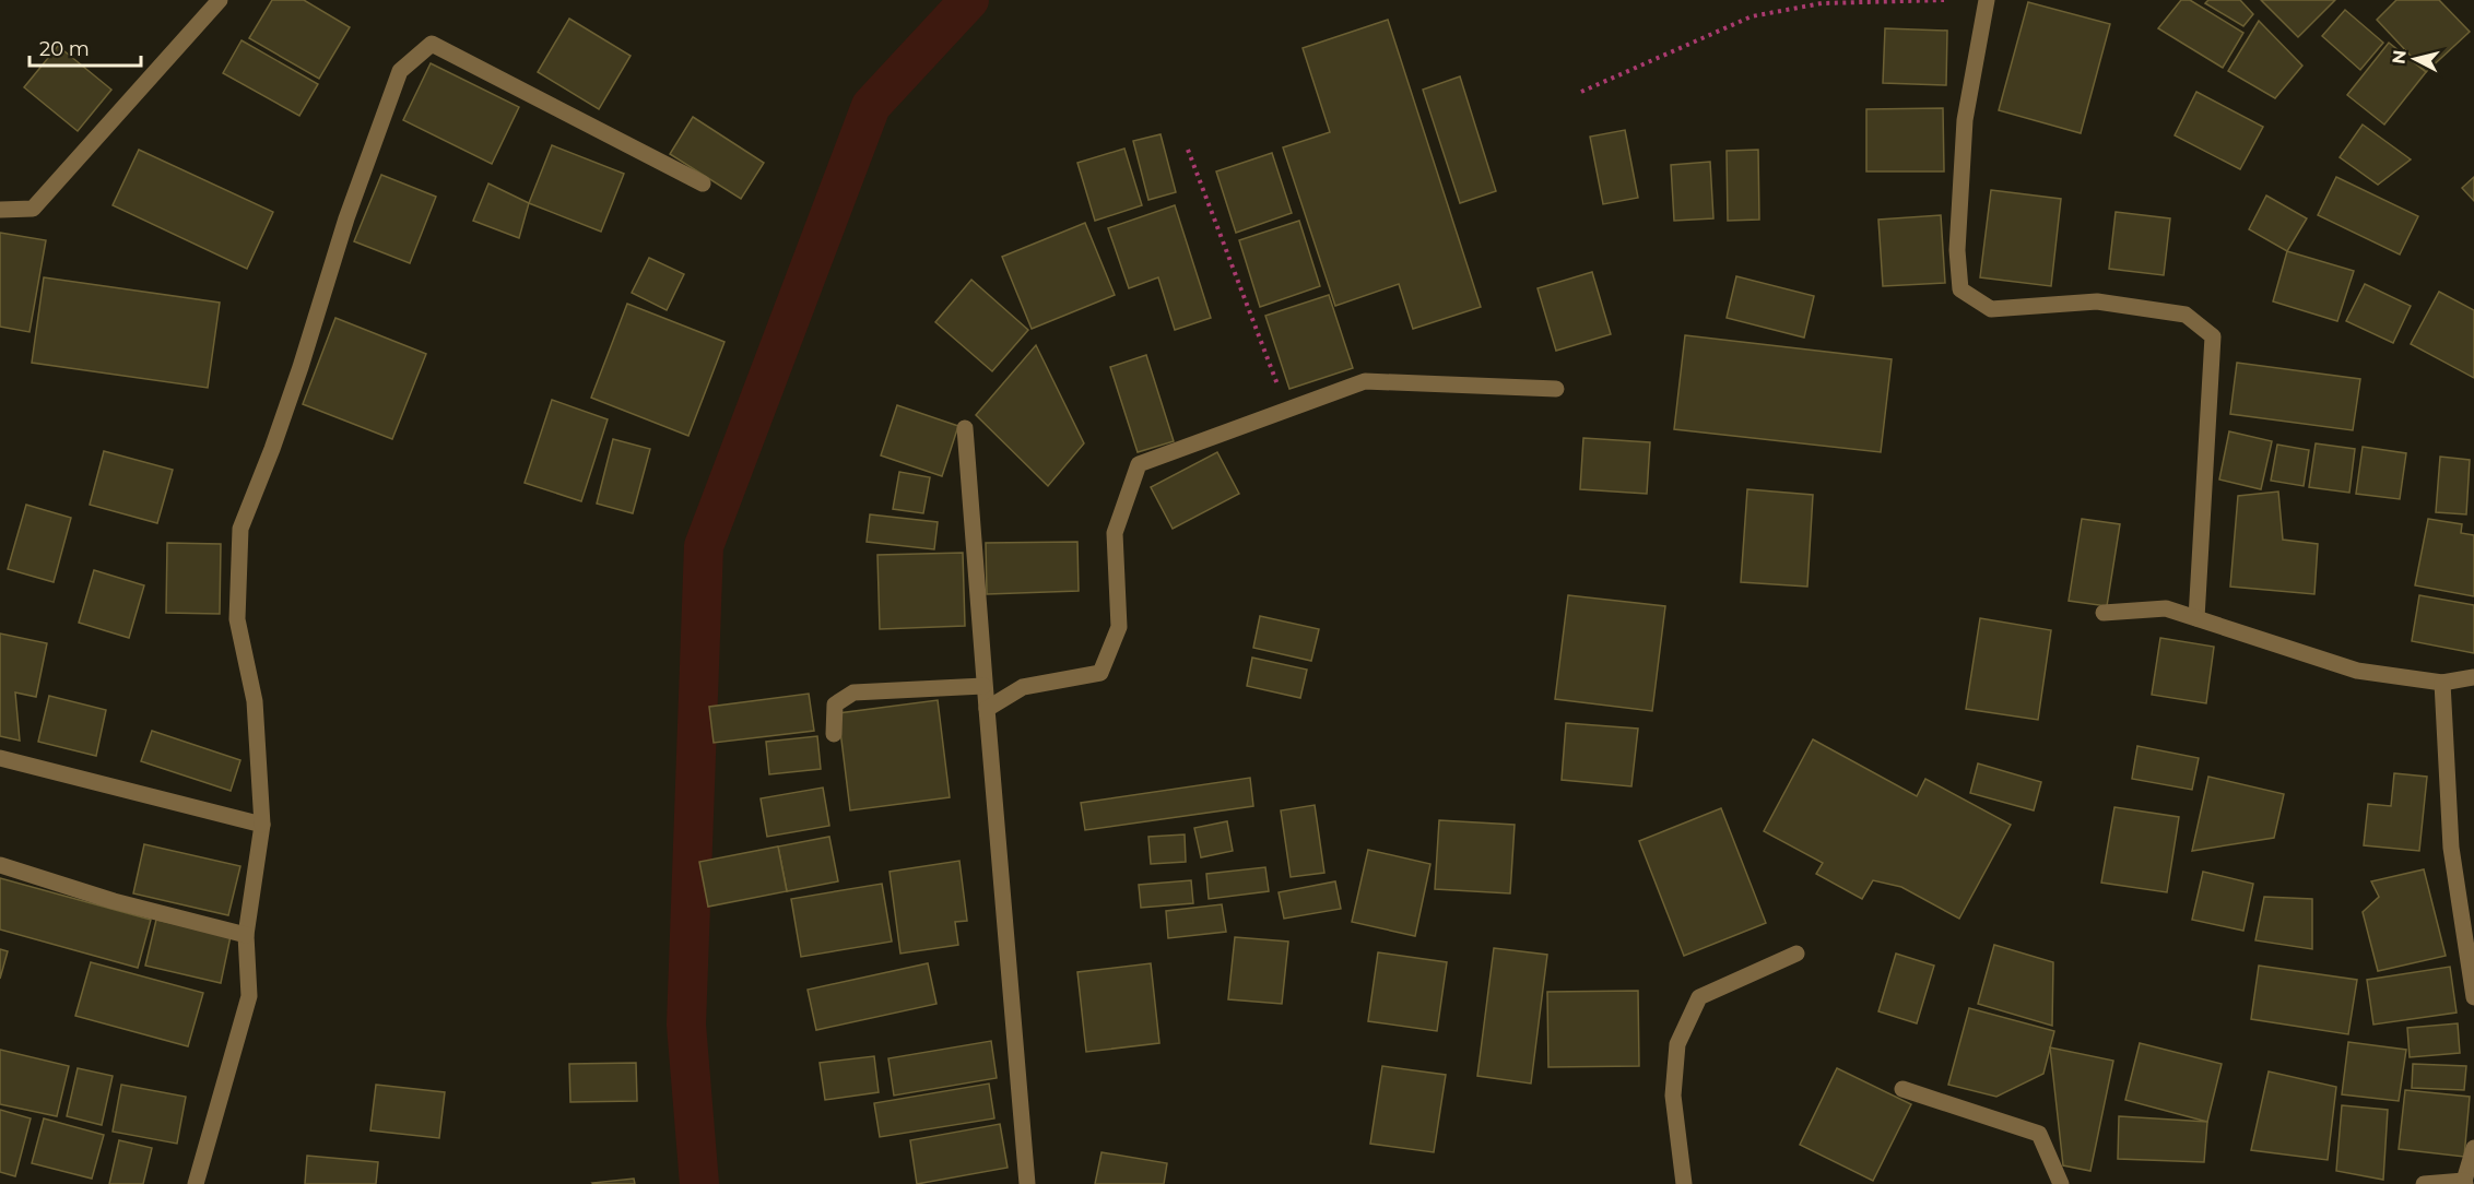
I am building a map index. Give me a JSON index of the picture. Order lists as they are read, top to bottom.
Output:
{
  "scale_bar": "20 m",
  "north": "left"
}
